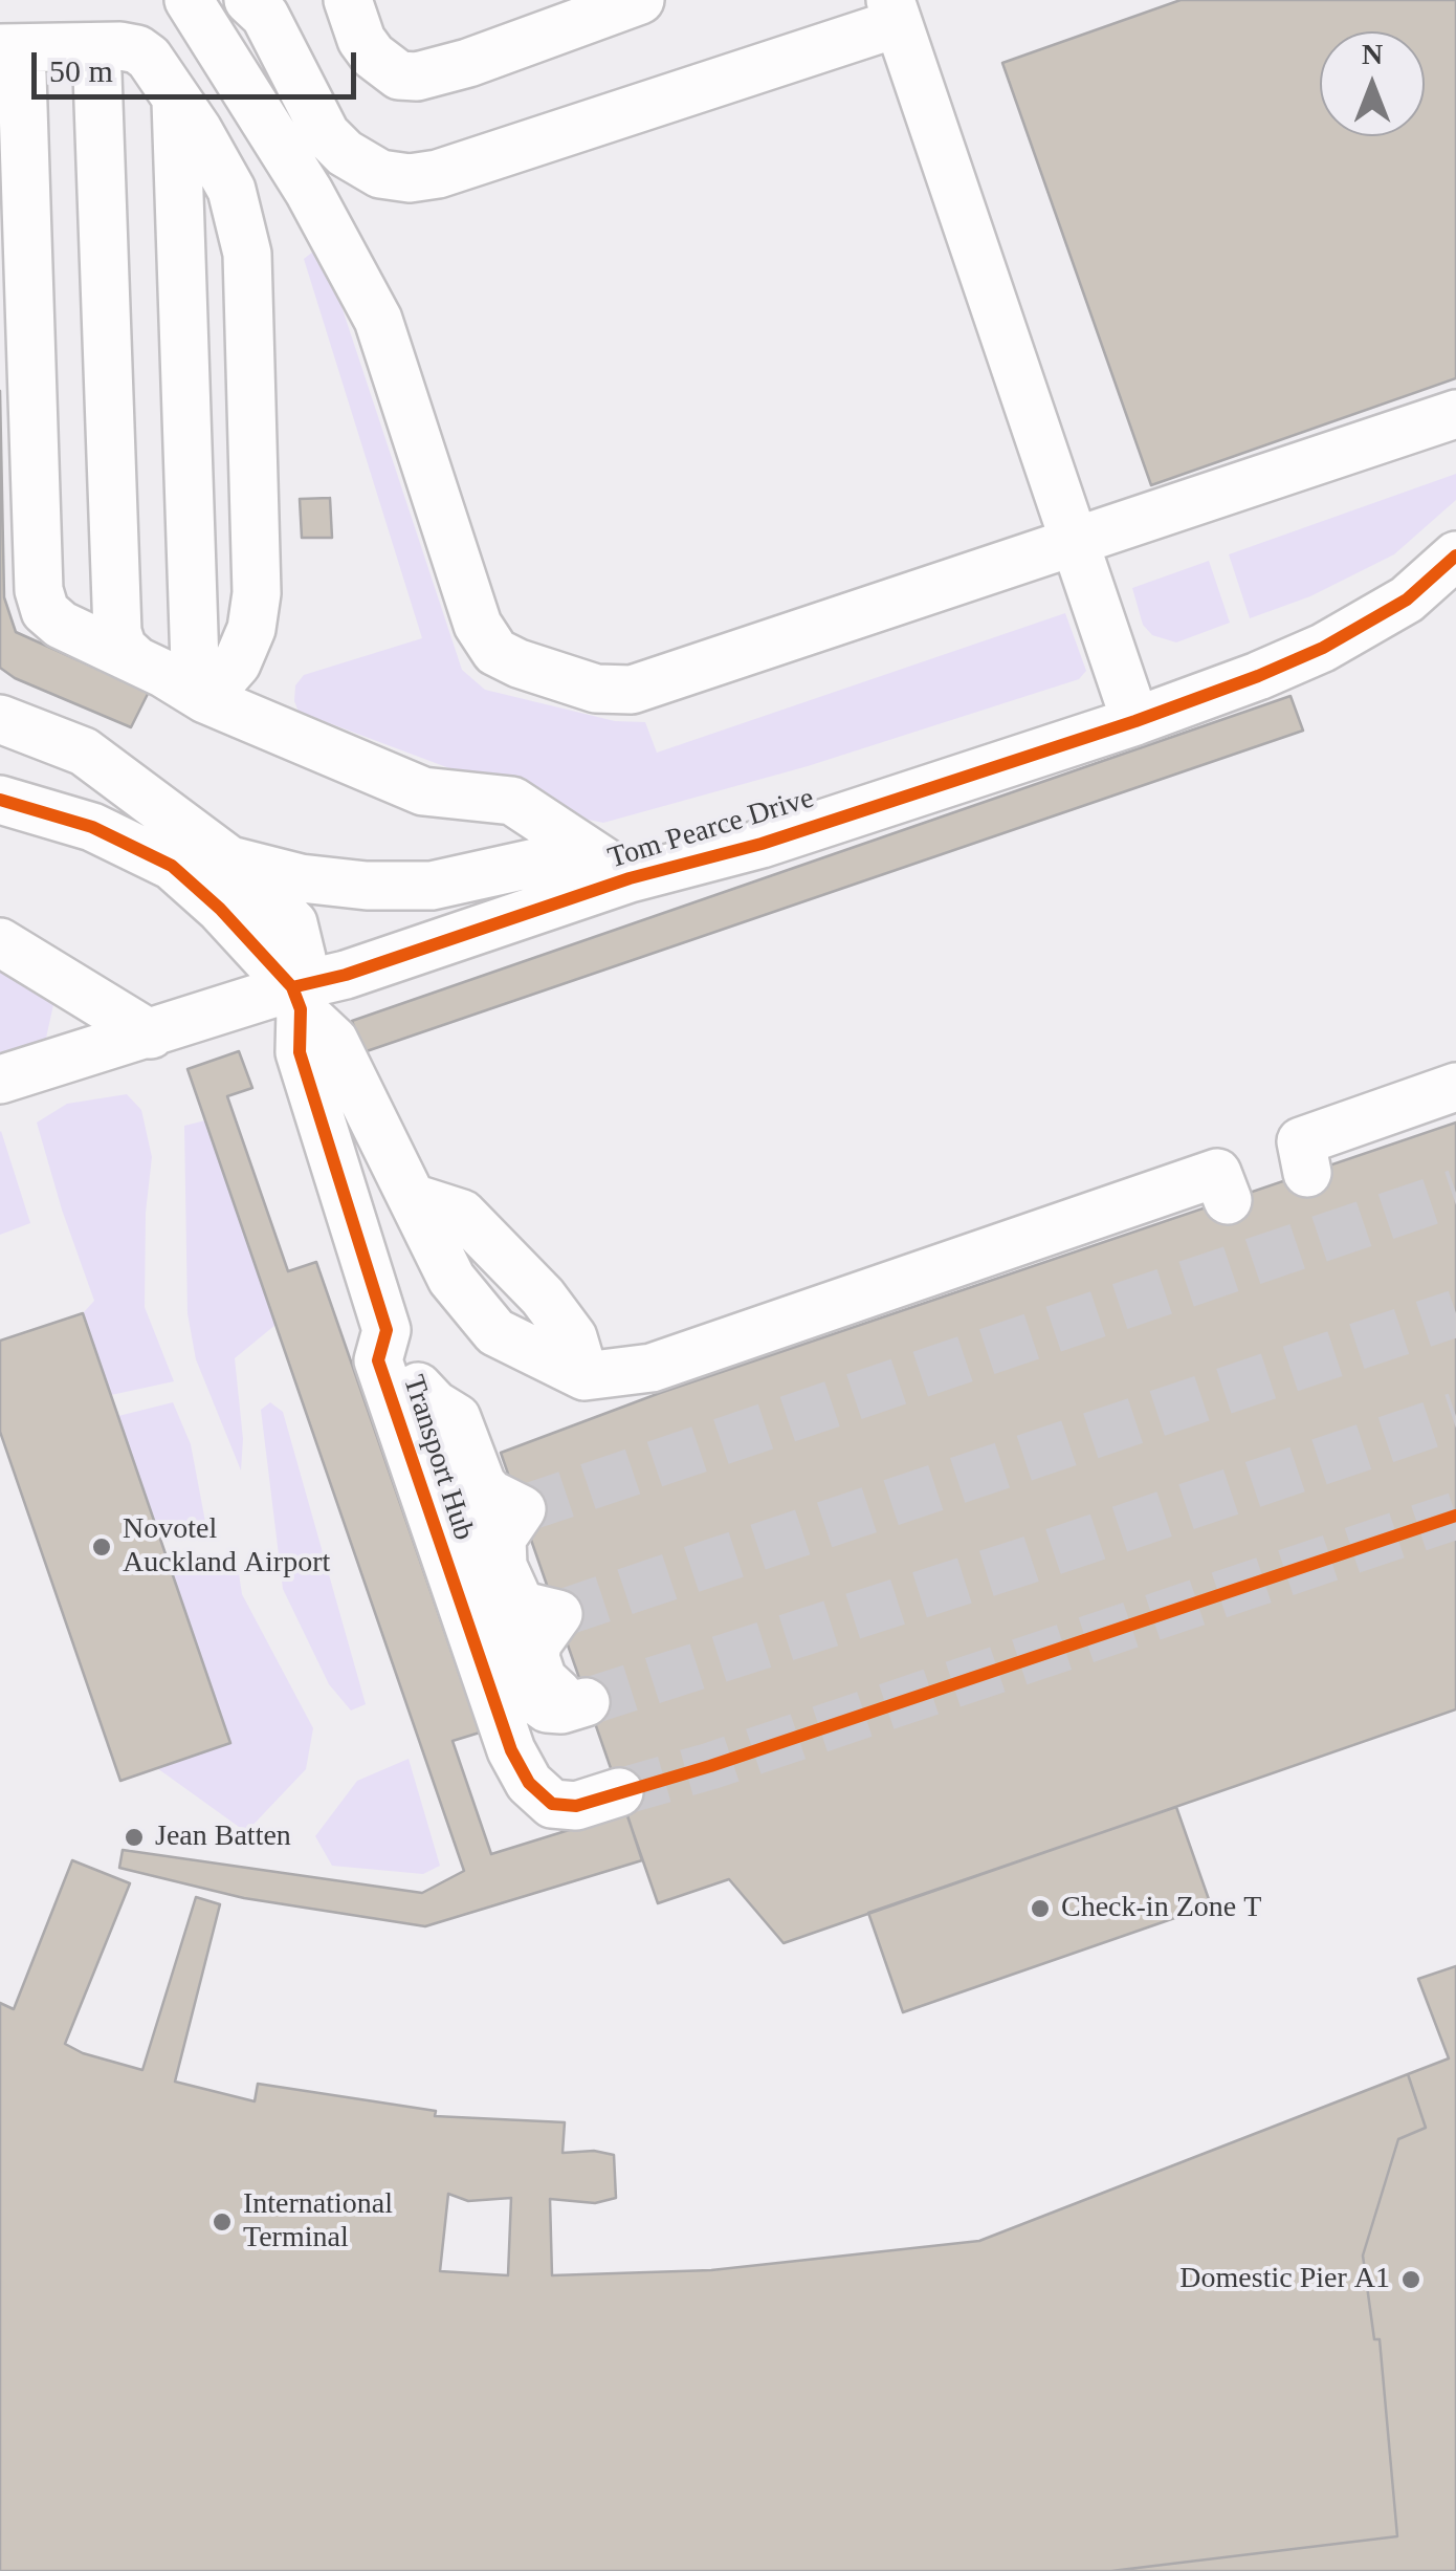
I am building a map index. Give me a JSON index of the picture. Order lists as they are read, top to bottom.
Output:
{
  "streets": {
    "street": ["Tom Pearce Drive", "Transport Hub"]
  },
  "crossings": [
    ["Tom Pearce Drive", "Transport Hub"]
  ],
  "places": [
    "Novotel Auckland Airport",
    "Jean Batten",
    "Check-in Zone T",
    "International Terminal",
    "Domestic Pier A1"
  ],
  "scale_bar": "50 m",
  "north": "top"
}
